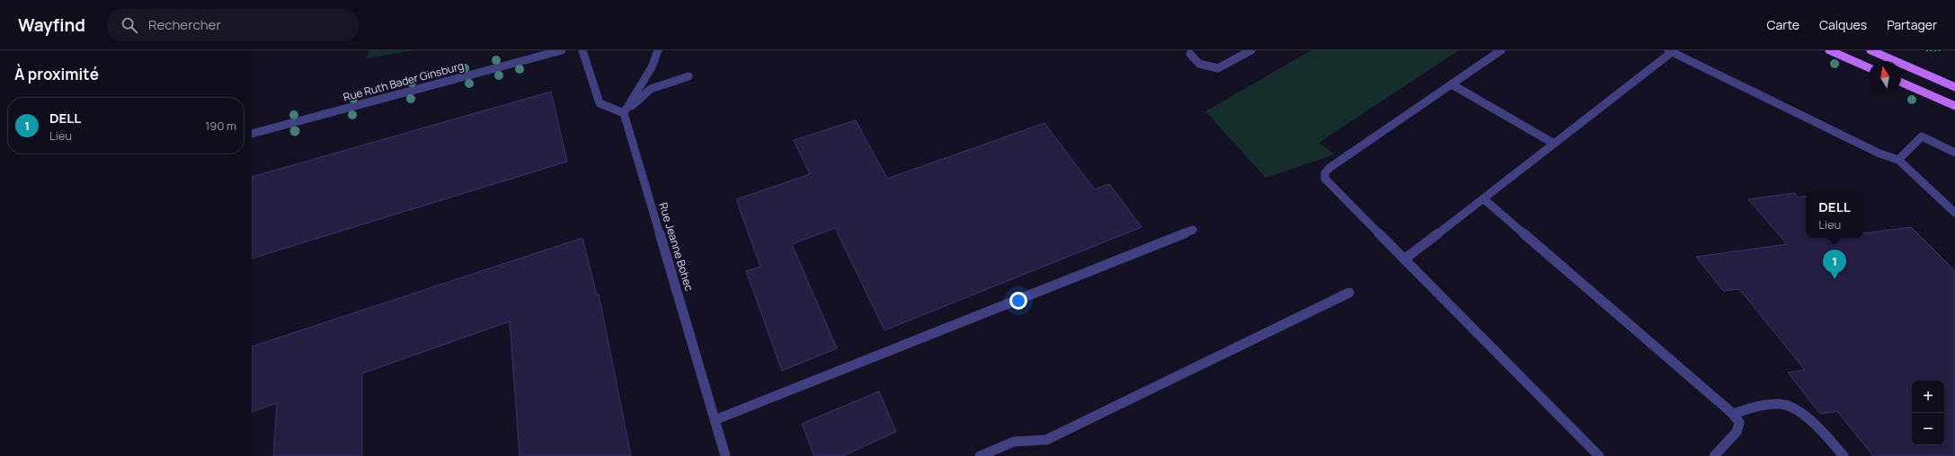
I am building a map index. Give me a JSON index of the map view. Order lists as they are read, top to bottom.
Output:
{
  "streets": {
    "street": ["Rue Ruth Bader Ginsburg", "Rue Jeanne Bohec"]
  },
  "north": "top",
  "page": {
    "header": "Wayfind",
    "search": "Rechercher",
    "nav": ["Carte", "Calques", "Partager"],
    "heading": "À proximité",
    "list": [
      {
        "mark": "1",
        "name": "DELL",
        "note": "Lieu",
        "value": "190 m"
      }
    ],
    "popup": ["DELL", "Lieu"],
    "pins": "1",
    "map_buttons": ["+", "−"]
  }
}
